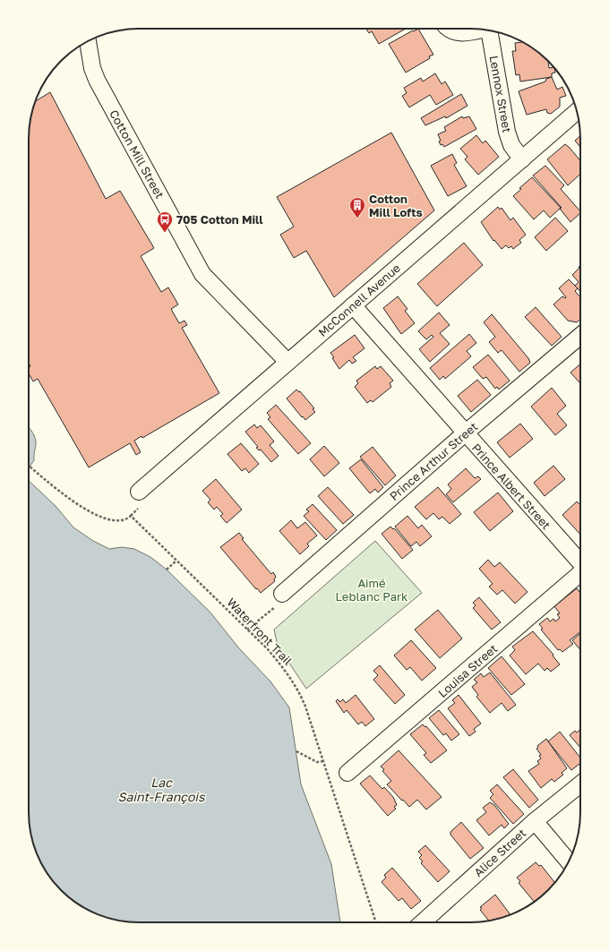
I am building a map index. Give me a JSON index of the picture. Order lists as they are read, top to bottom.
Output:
{
  "streets": {
    "street": [
      "Lennox Street",
      "Cotton Mill Street",
      "McConnell Avenue",
      "Prince Arthur Street",
      "Prince Albert Street",
      "Louisa Street",
      "Alice Street"
    ],
    "path": ["Waterfront Trail"]
  },
  "crossings": [
    ["Lennox Street", "McConnell Avenue"],
    ["Cotton Mill Street", "McConnell Avenue"],
    ["McConnell Avenue", "Prince Albert Street"],
    ["Prince Arthur Street", "Prince Albert Street"]
  ],
  "water": ["Lac Saint-François"],
  "parks": ["Aimé Leblanc Park"],
  "places": {
    "building": ["Cotton Mill Lofts"],
    "bus stop": ["705 Cotton Mill"]
  }
}
